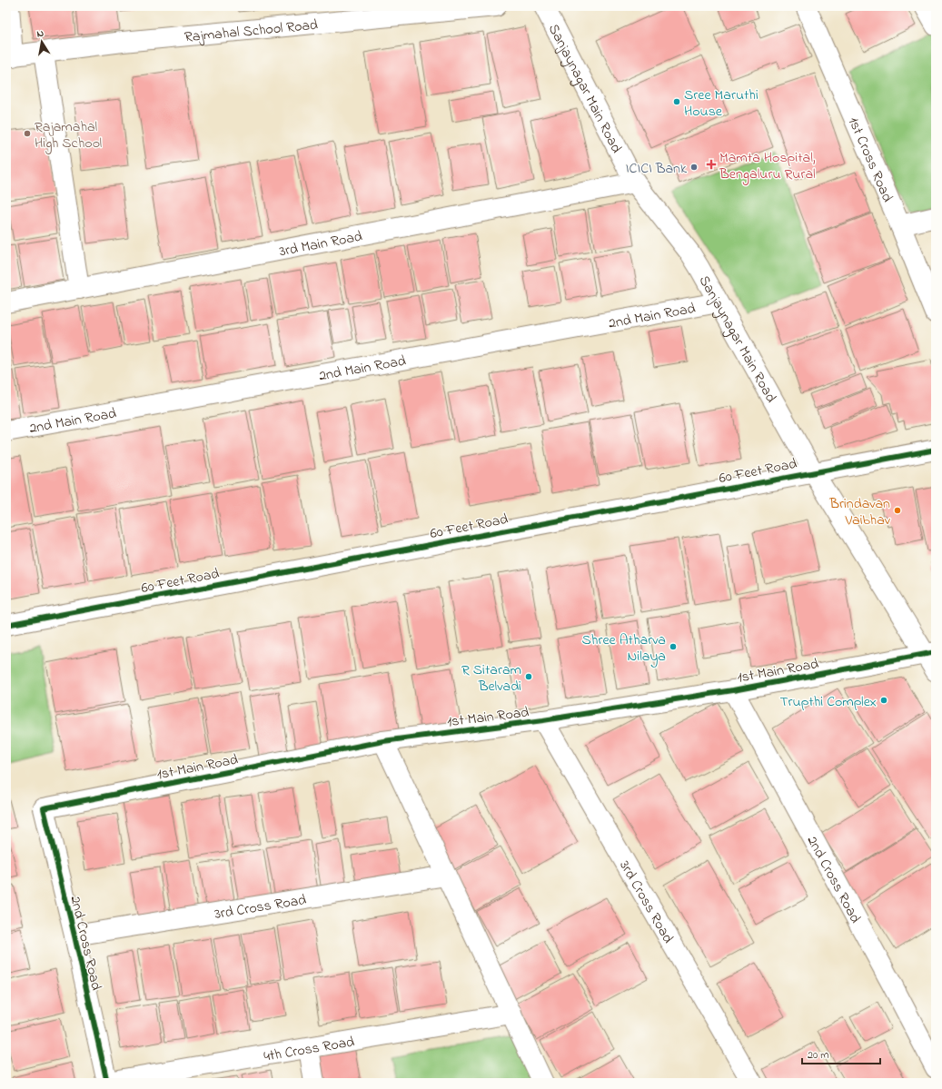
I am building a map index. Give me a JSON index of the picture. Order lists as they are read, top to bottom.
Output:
{
  "streets": {
    "street": [
      "Rajmahal School Road",
      "Sanjaynagar Main Road",
      "1st Cross Road",
      "3rd Main Road",
      "2nd Main Road",
      "60 Feet Road",
      "1st Main Road",
      "2nd Cross Road",
      "3rd Cross Road",
      "4th Cross Road"
    ]
  },
  "crossings": [
    ["Sanjaynagar Main Road", "3rd Main Road"],
    ["Sanjaynagar Main Road", "2nd Main Road"],
    ["Sanjaynagar Main Road", "60 Feet Road"],
    ["Sanjaynagar Main Road", "1st Main Road"],
    ["1st Main Road", "2nd Cross Road"],
    ["1st Main Road", "3rd Cross Road"],
    ["2nd Cross Road", "3rd Cross Road"],
    ["2nd Cross Road", "4th Cross Road"]
  ],
  "places": {
    "other": [
      "Sree Maruthi House",
      "Rajamahal High School",
      "ICICI Bank",
      "Brindavan Vaibhav",
      "Shree Atharva Nilaya",
      "R Sitaram Belvadi",
      "Trupthi Complex"
    ],
    "health": ["Mamta Hospital, Bengaluru Rural"]
  },
  "scale_bar": "20 m",
  "north": "top"
}
